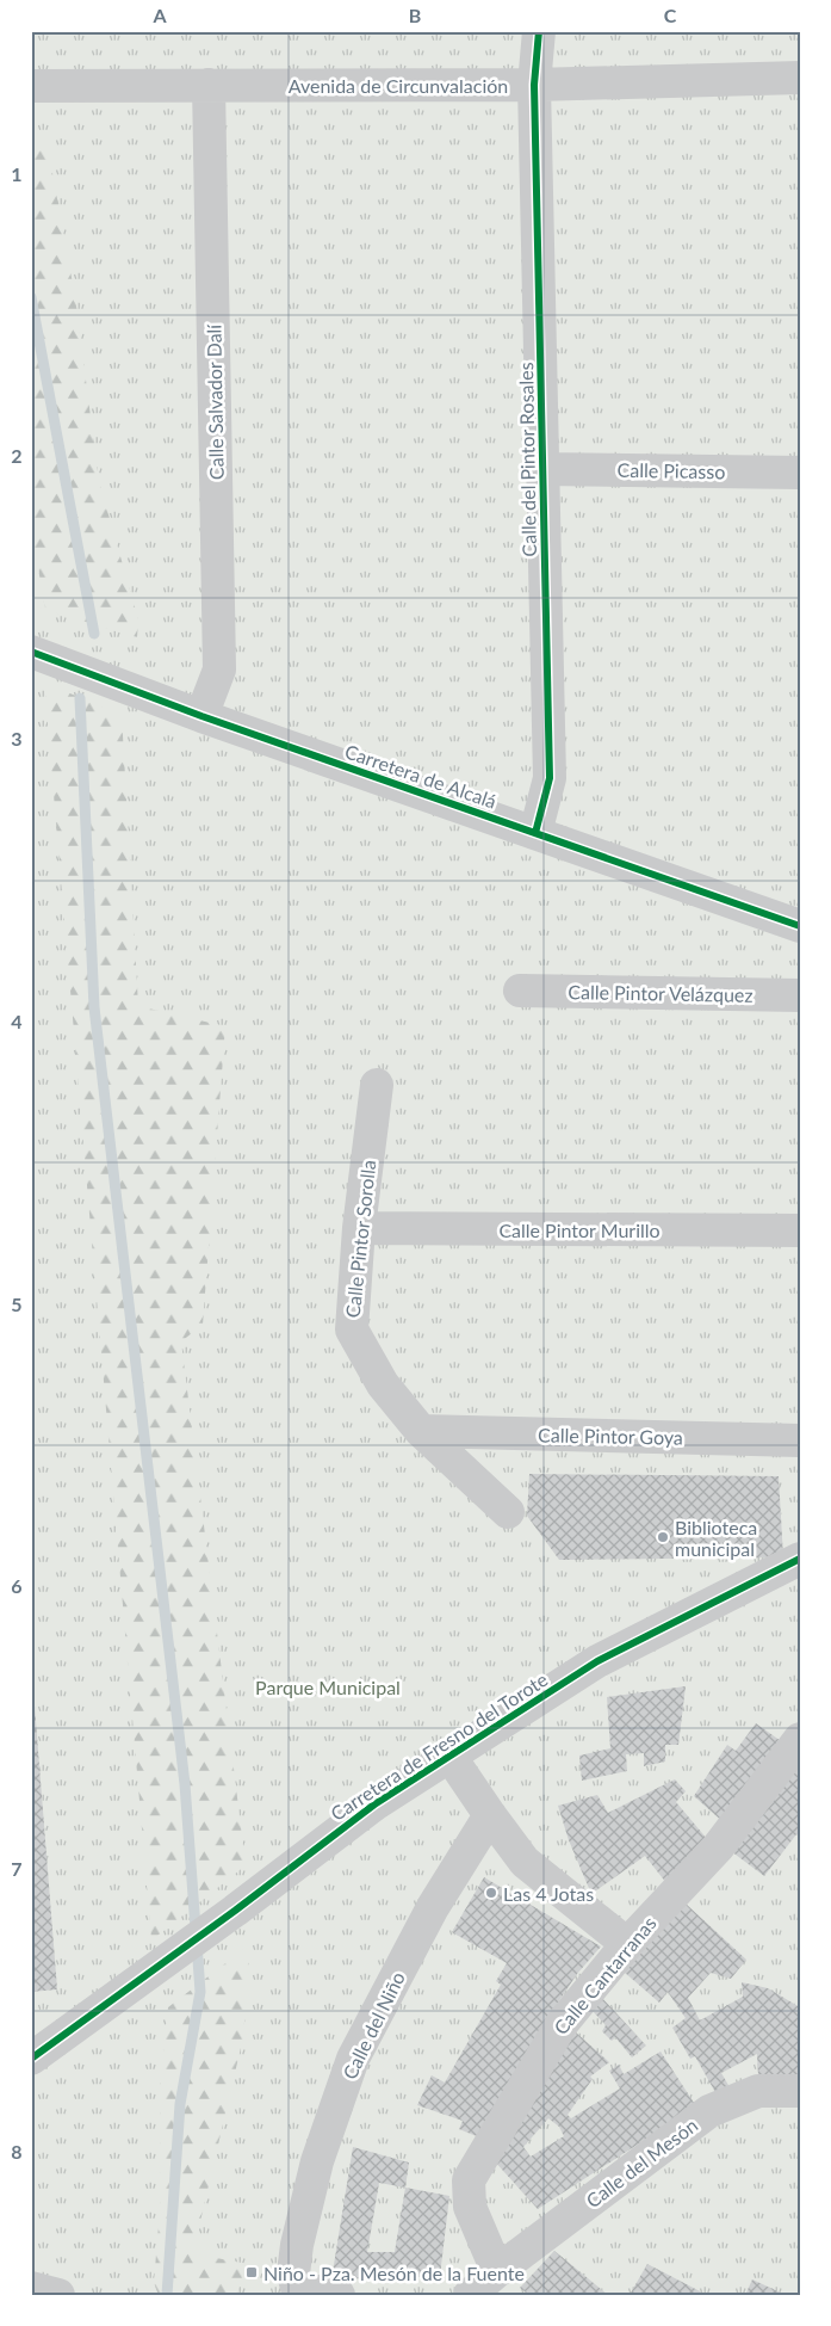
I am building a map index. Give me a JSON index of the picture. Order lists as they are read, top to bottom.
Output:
{
  "streets": {
    "street": [
      "Avenida de Circunvalación",
      "Calle Salvador Dalí",
      "Calle del Pintor Rosales",
      "Calle Picasso",
      "Carretera de Alcalá",
      "Calle Pintor Velázquez",
      "Calle Pintor Murillo",
      "Calle Pintor Sorolla",
      "Calle Pintor Goya",
      "Carretera de Fresno del Torote",
      "Calle Cantarranas",
      "Calle del Niño",
      "Calle del Mesón"
    ]
  },
  "crossings": [
    ["Avenida de Circunvalación", "Calle Salvador Dalí"],
    ["Avenida de Circunvalación", "Calle del Pintor Rosales"],
    ["Calle Salvador Dalí", "Carretera de Alcalá"],
    ["Calle del Pintor Rosales", "Calle Picasso"],
    ["Calle del Pintor Rosales", "Carretera de Alcalá"],
    ["Calle Pintor Murillo", "Calle Pintor Sorolla"],
    ["Calle Pintor Sorolla", "Calle Pintor Goya"],
    ["Calle Cantarranas", "Calle del Mesón"]
  ],
  "parks": ["Parque Municipal"],
  "places": {
    "other": ["Biblioteca municipal", "Las 4 Jotas"],
    "transit": ["Niño - Pza. Mesón de la Fuente"]
  },
  "grid": {
    "columns": ["A", "B", "C"],
    "rows": [
      "1",
      "2",
      "3",
      "4",
      "5",
      "6",
      "7",
      "8"
    ]
  }
}
